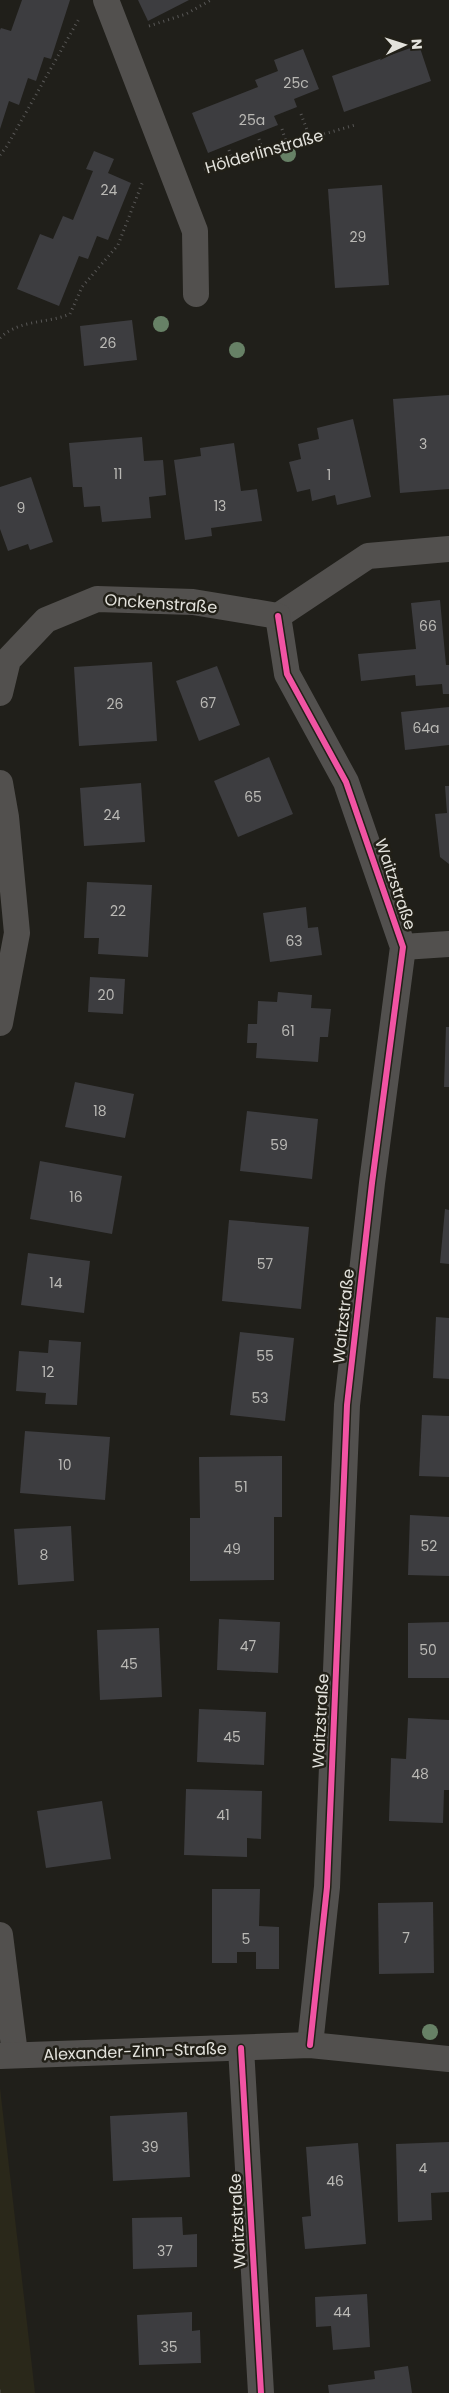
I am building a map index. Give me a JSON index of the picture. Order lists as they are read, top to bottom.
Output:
{
  "streets": {
    "street": ["Onckenstraße", "Waitzstraße", "Alexander-Zinn-Straße"],
    "path": ["Hölderlinstraße"]
  },
  "crossings": [
    ["Onckenstraße", "Waitzstraße"],
    ["Waitzstraße", "Alexander-Zinn-Straße"]
  ],
  "house_numbers": [
    "25c",
    "25a",
    "24",
    "29",
    "26",
    "3",
    "11",
    "1",
    "13",
    "9",
    "66",
    "67",
    "26",
    "64a",
    "65",
    "24",
    "22",
    "63",
    "20",
    "61",
    "18",
    "59",
    "16",
    "57",
    "14",
    "55",
    "12",
    "53",
    "10",
    "51",
    "52",
    "49",
    "8",
    "47",
    "50",
    "45",
    "45",
    "48",
    "41",
    "7",
    "5",
    "39",
    "4",
    "46",
    "37",
    "44",
    "35"
  ],
  "north": "right"
}
